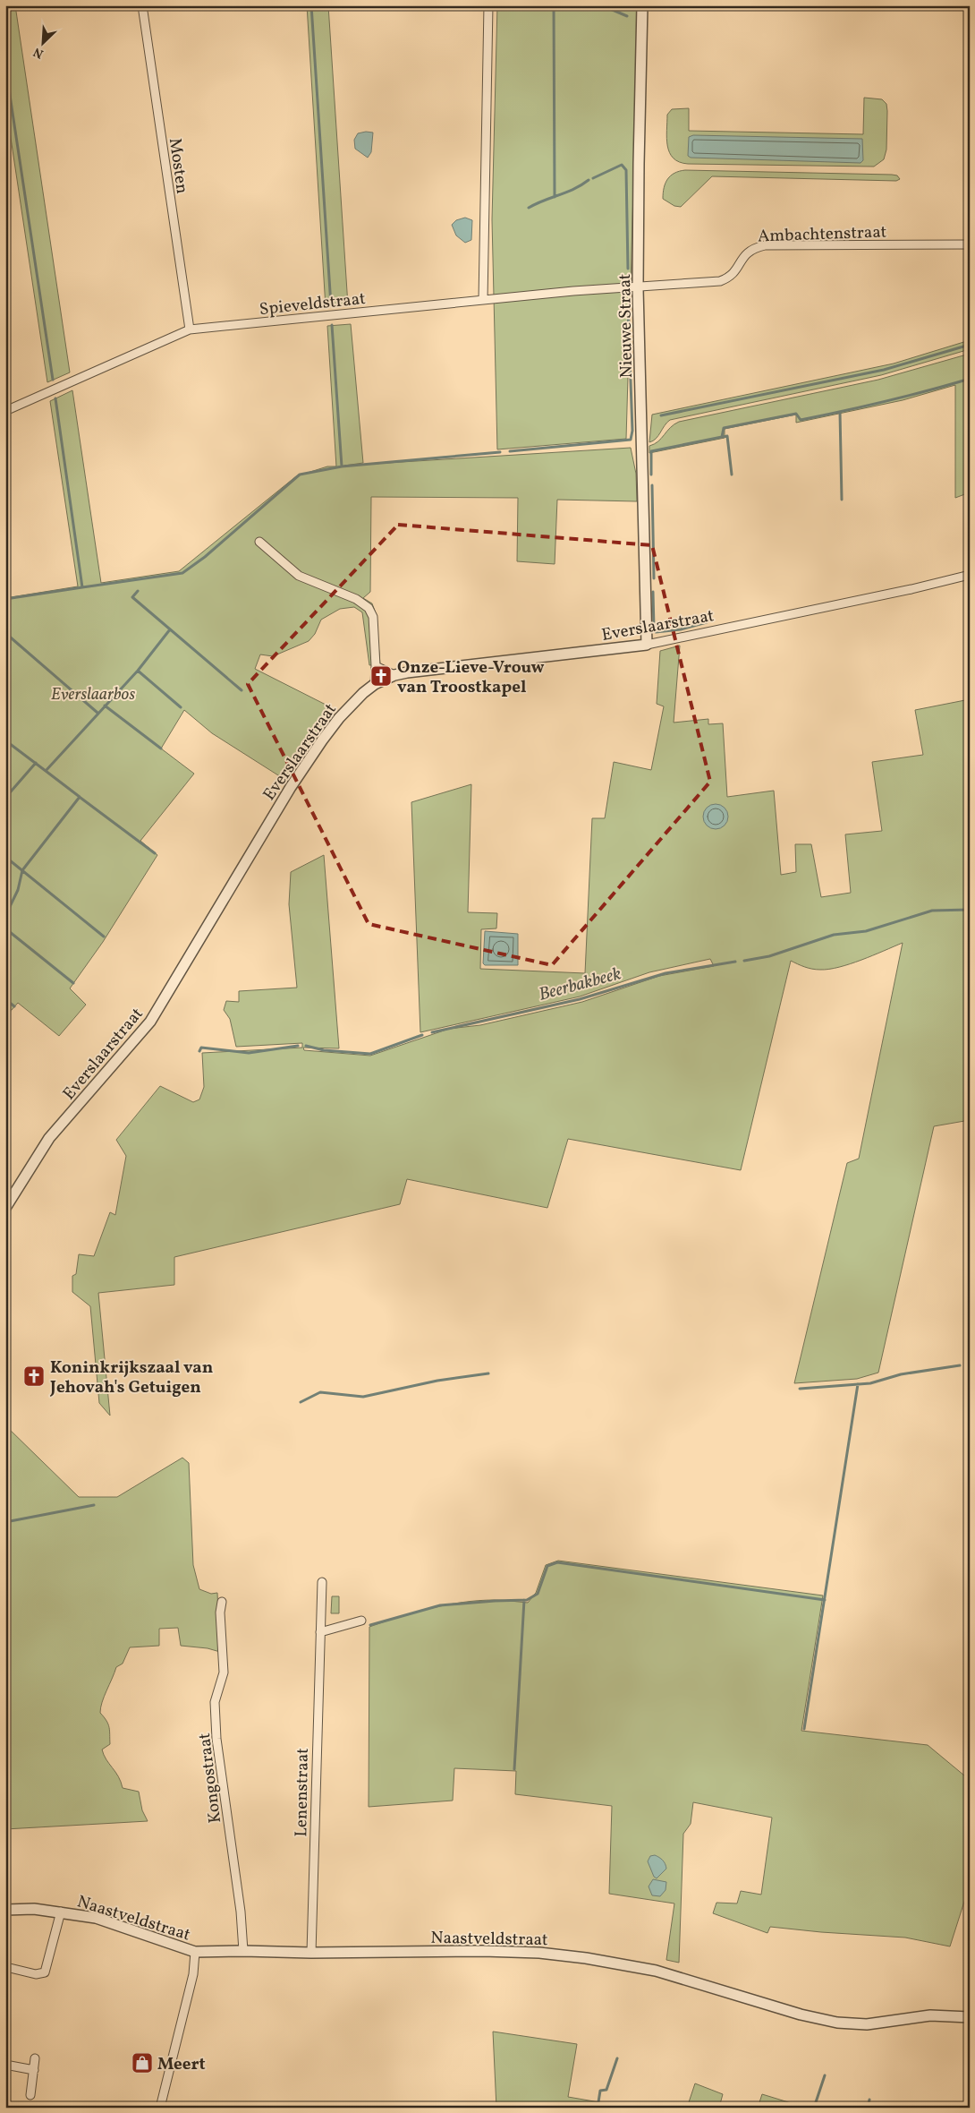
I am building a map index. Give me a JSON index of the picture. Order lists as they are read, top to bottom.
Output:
{
  "streets": {
    "street": [
      "Mosten",
      "Ambachtenstraat",
      "Spieveldstraat",
      "Nieuwe Straat",
      "Everslaarstraat",
      "Kongostraat",
      "Lenenstraat",
      "Naastveldstraat"
    ]
  },
  "crossings": [
    ["Mosten", "Spieveldstraat"],
    ["Ambachtenstraat", "Spieveldstraat"],
    ["Ambachtenstraat", "Nieuwe Straat"],
    ["Spieveldstraat", "Nieuwe Straat"],
    ["Nieuwe Straat", "Everslaarstraat"],
    ["Kongostraat", "Naastveldstraat"],
    ["Lenenstraat", "Naastveldstraat"]
  ],
  "water": ["Beerbakbeek"],
  "parks": ["Everslaarbos"],
  "places": {
    "church": ["Onze-Lieve-Vrouw van Troostkapel", "Koninkrijkszaal van Jehovah's Getuigen"],
    "shop": ["Meert"]
  },
  "north": "bottom left"
}
